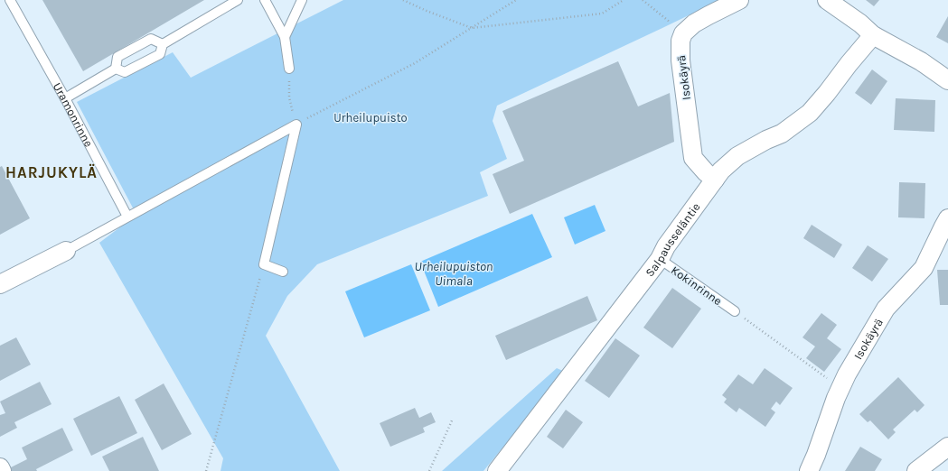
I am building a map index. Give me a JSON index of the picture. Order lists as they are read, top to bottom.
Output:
{
  "streets": {
    "street": ["Isokäyrä", "Salpausseläntie"],
    "lane": ["Uramonrinne", "Kokinrinne"]
  },
  "crossings": [
    ["Isokäyrä", "Salpausseläntie"],
    ["Salpausseläntie", "Kokinrinne"]
  ],
  "districts": ["HARJUKYLÄ"],
  "water": ["Urheilupuiston Uimala"],
  "parks": ["Urheilupuisto"]
}
